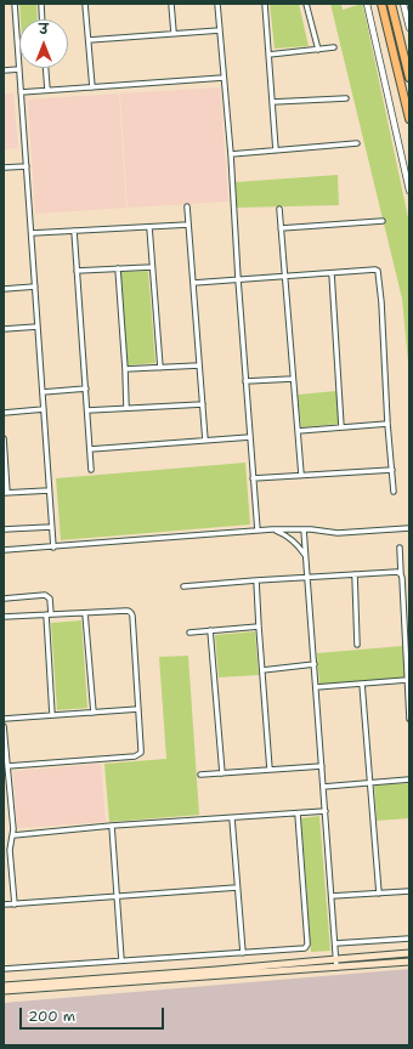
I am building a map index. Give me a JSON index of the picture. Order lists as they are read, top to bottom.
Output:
{
  "scale_bar": "200 m",
  "north": "top"
}
